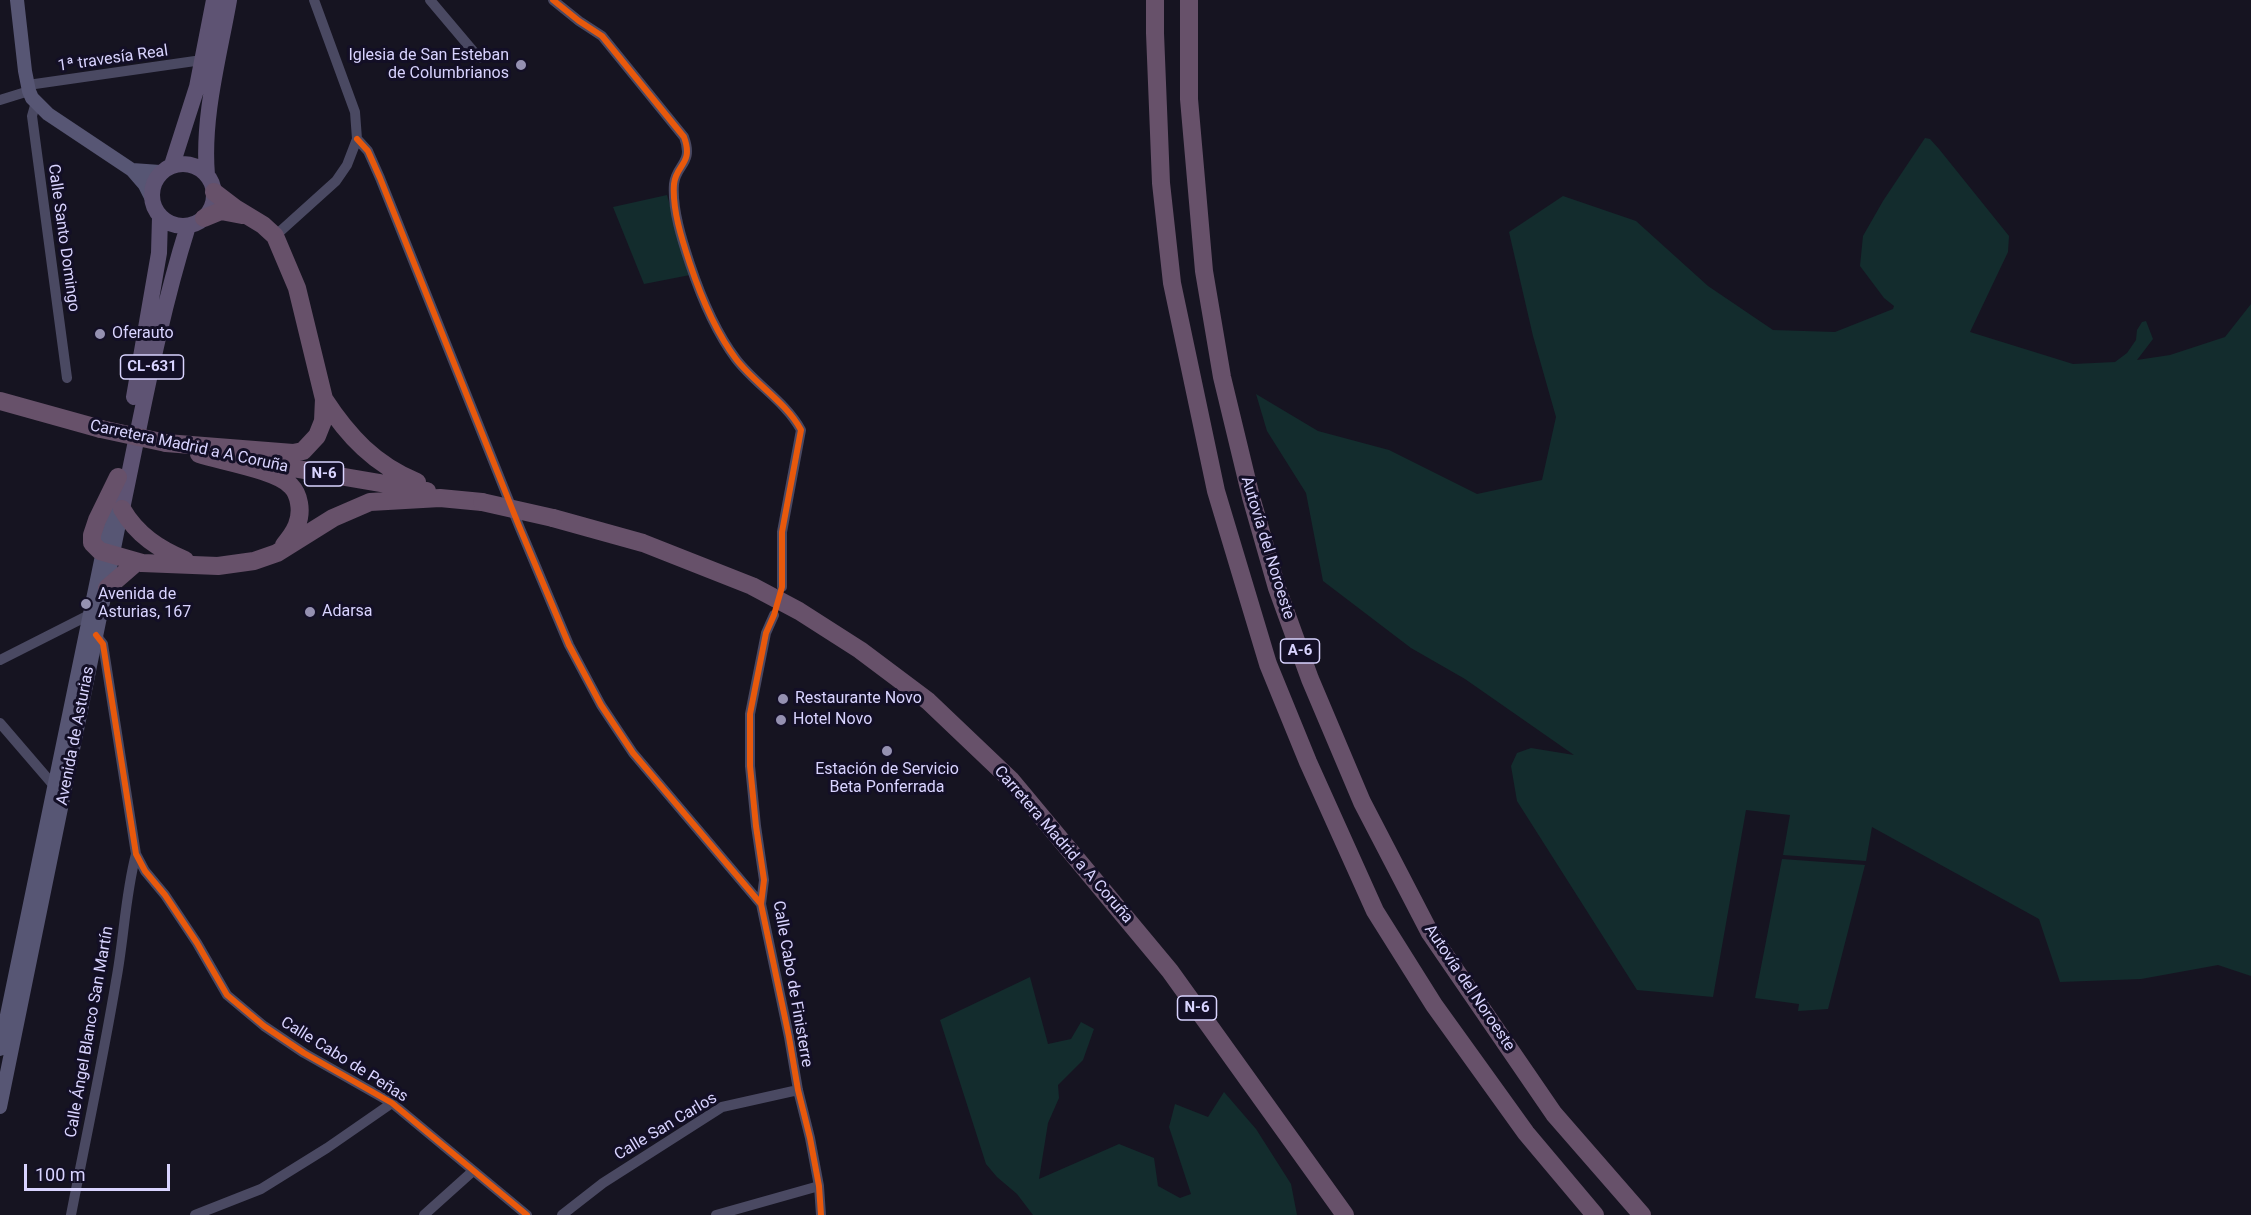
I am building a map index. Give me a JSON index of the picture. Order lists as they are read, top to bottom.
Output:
{
  "streets": {
    "highway": [
      "Carretera Madrid a A Coruña",
      "N-6",
      "Autovía del Noroeste",
      "A-6"
    ],
    "main road": ["CL-631", "Avenida de Asturias"],
    "street": [
      "1ª travesía Real",
      "Calle Santo Domingo",
      "Calle Cabo de Finisterre",
      "Calle Ángel Blanco San Martín",
      "Calle Cabo de Peñas",
      "Calle San Carlos"
    ]
  },
  "crossings": [
    ["1ª travesía Real", "Calle Santo Domingo"],
    ["CL-631", "Avenida de Asturias"],
    ["Avenida de Asturias", "Calle Cabo de Peñas"],
    ["Calle Cabo de Finisterre", "Calle San Carlos"],
    ["Calle Ángel Blanco San Martín", "Calle Cabo de Peñas"]
  ],
  "places": [
    "Iglesia de San Esteban de Columbrianos",
    "Oferauto",
    "Avenida de Asturias, 167",
    "Adarsa",
    "Restaurante Novo",
    "Hotel Novo",
    "Estación de Servicio Beta Ponferrada"
  ],
  "scale_bar": "100 m"
}
